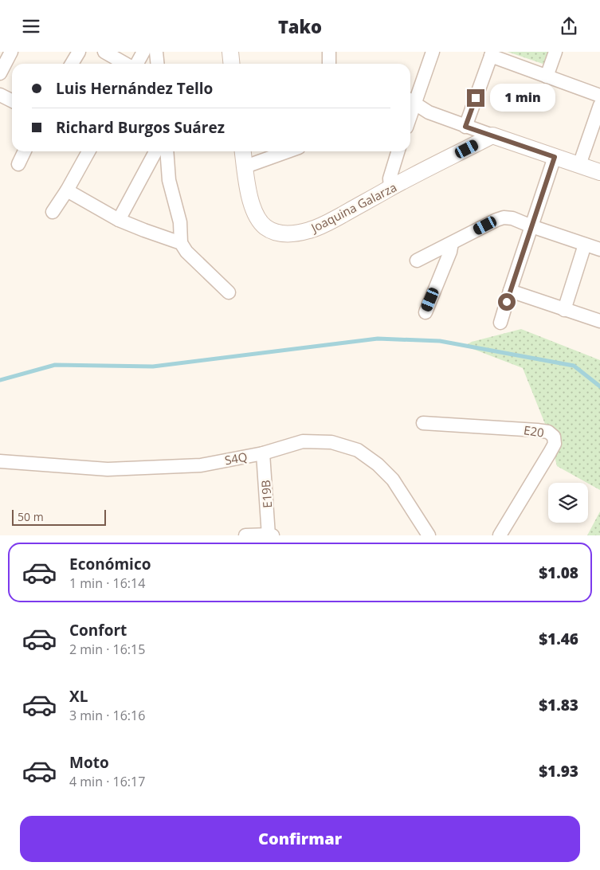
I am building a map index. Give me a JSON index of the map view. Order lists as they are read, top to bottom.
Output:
{
  "streets": {
    "street": [
      "Joaquina Galarza",
      "E20",
      "S4Q",
      "E19B"
    ]
  },
  "crossings": [
    ["S4Q", "E19B"]
  ],
  "scale_bar": "50 m",
  "page": {
    "header": "Tako",
    "banner": ["Luis Hernández Tello", "Richard Burgos Suárez"],
    "bubble": "1 min",
    "scale": "50 m",
    "list": [
      {
        "name": "Económico",
        "note": "1 min · 16:14",
        "value": "$1.08"
      },
      {
        "name": "Confort",
        "note": "2 min · 16:15",
        "value": "$1.46"
      },
      {
        "name": "XL",
        "note": "3 min · 16:16",
        "value": "$1.83"
      },
      {
        "name": "Moto",
        "note": "4 min · 16:17",
        "value": "$1.93"
      }
    ],
    "buttons": "Confirmar"
  }
}
